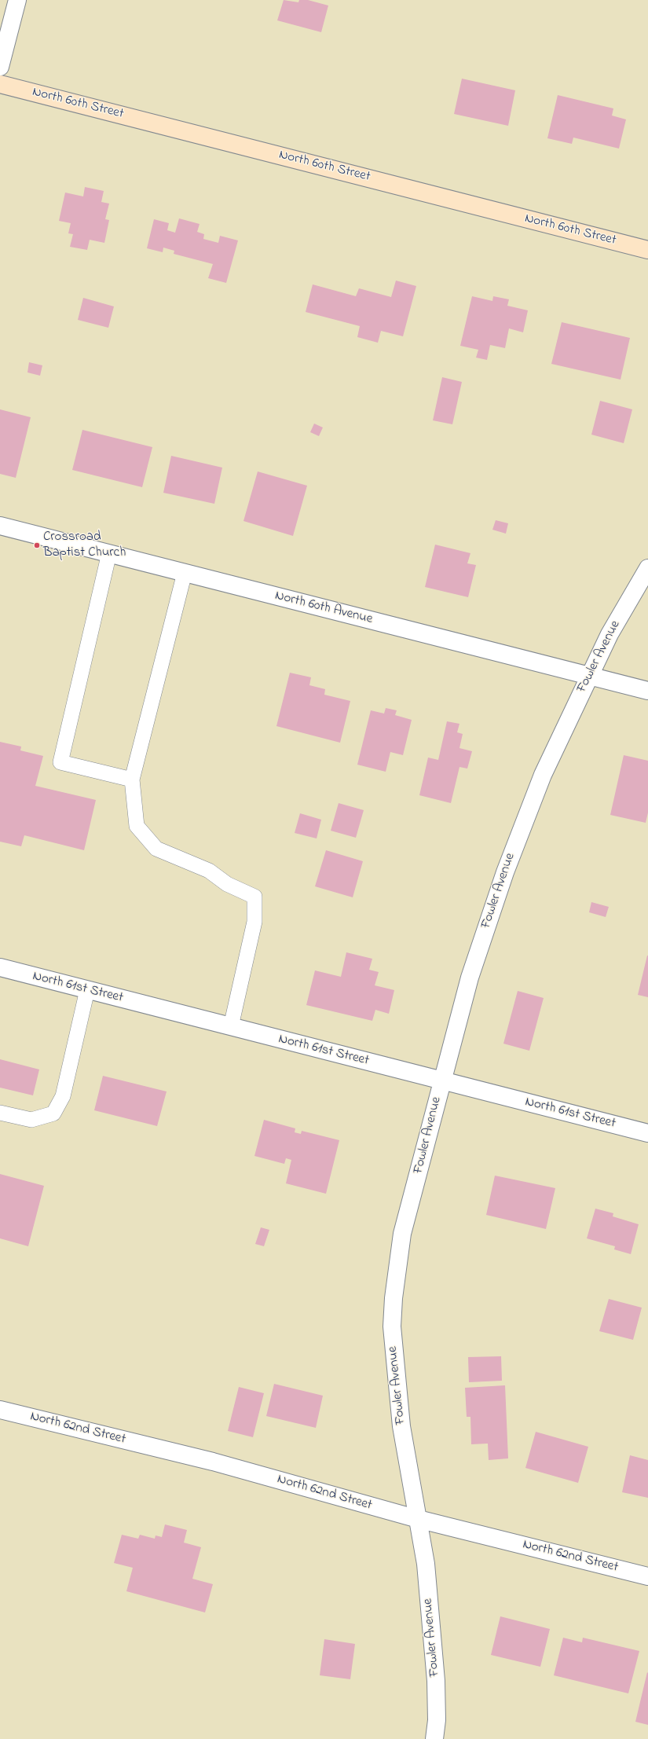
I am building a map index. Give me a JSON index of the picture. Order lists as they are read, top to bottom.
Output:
{
  "streets": {
    "main road": ["North 60th Street"],
    "street": [
      "North 60th Avenue",
      "Fowler Avenue",
      "North 61st Street",
      "North 62nd Street"
    ]
  },
  "crossings": [
    ["North 60th Avenue", "Fowler Avenue"],
    ["Fowler Avenue", "North 61st Street"],
    ["Fowler Avenue", "North 62nd Street"]
  ],
  "places": ["Crossroad Baptist Church"]
}
